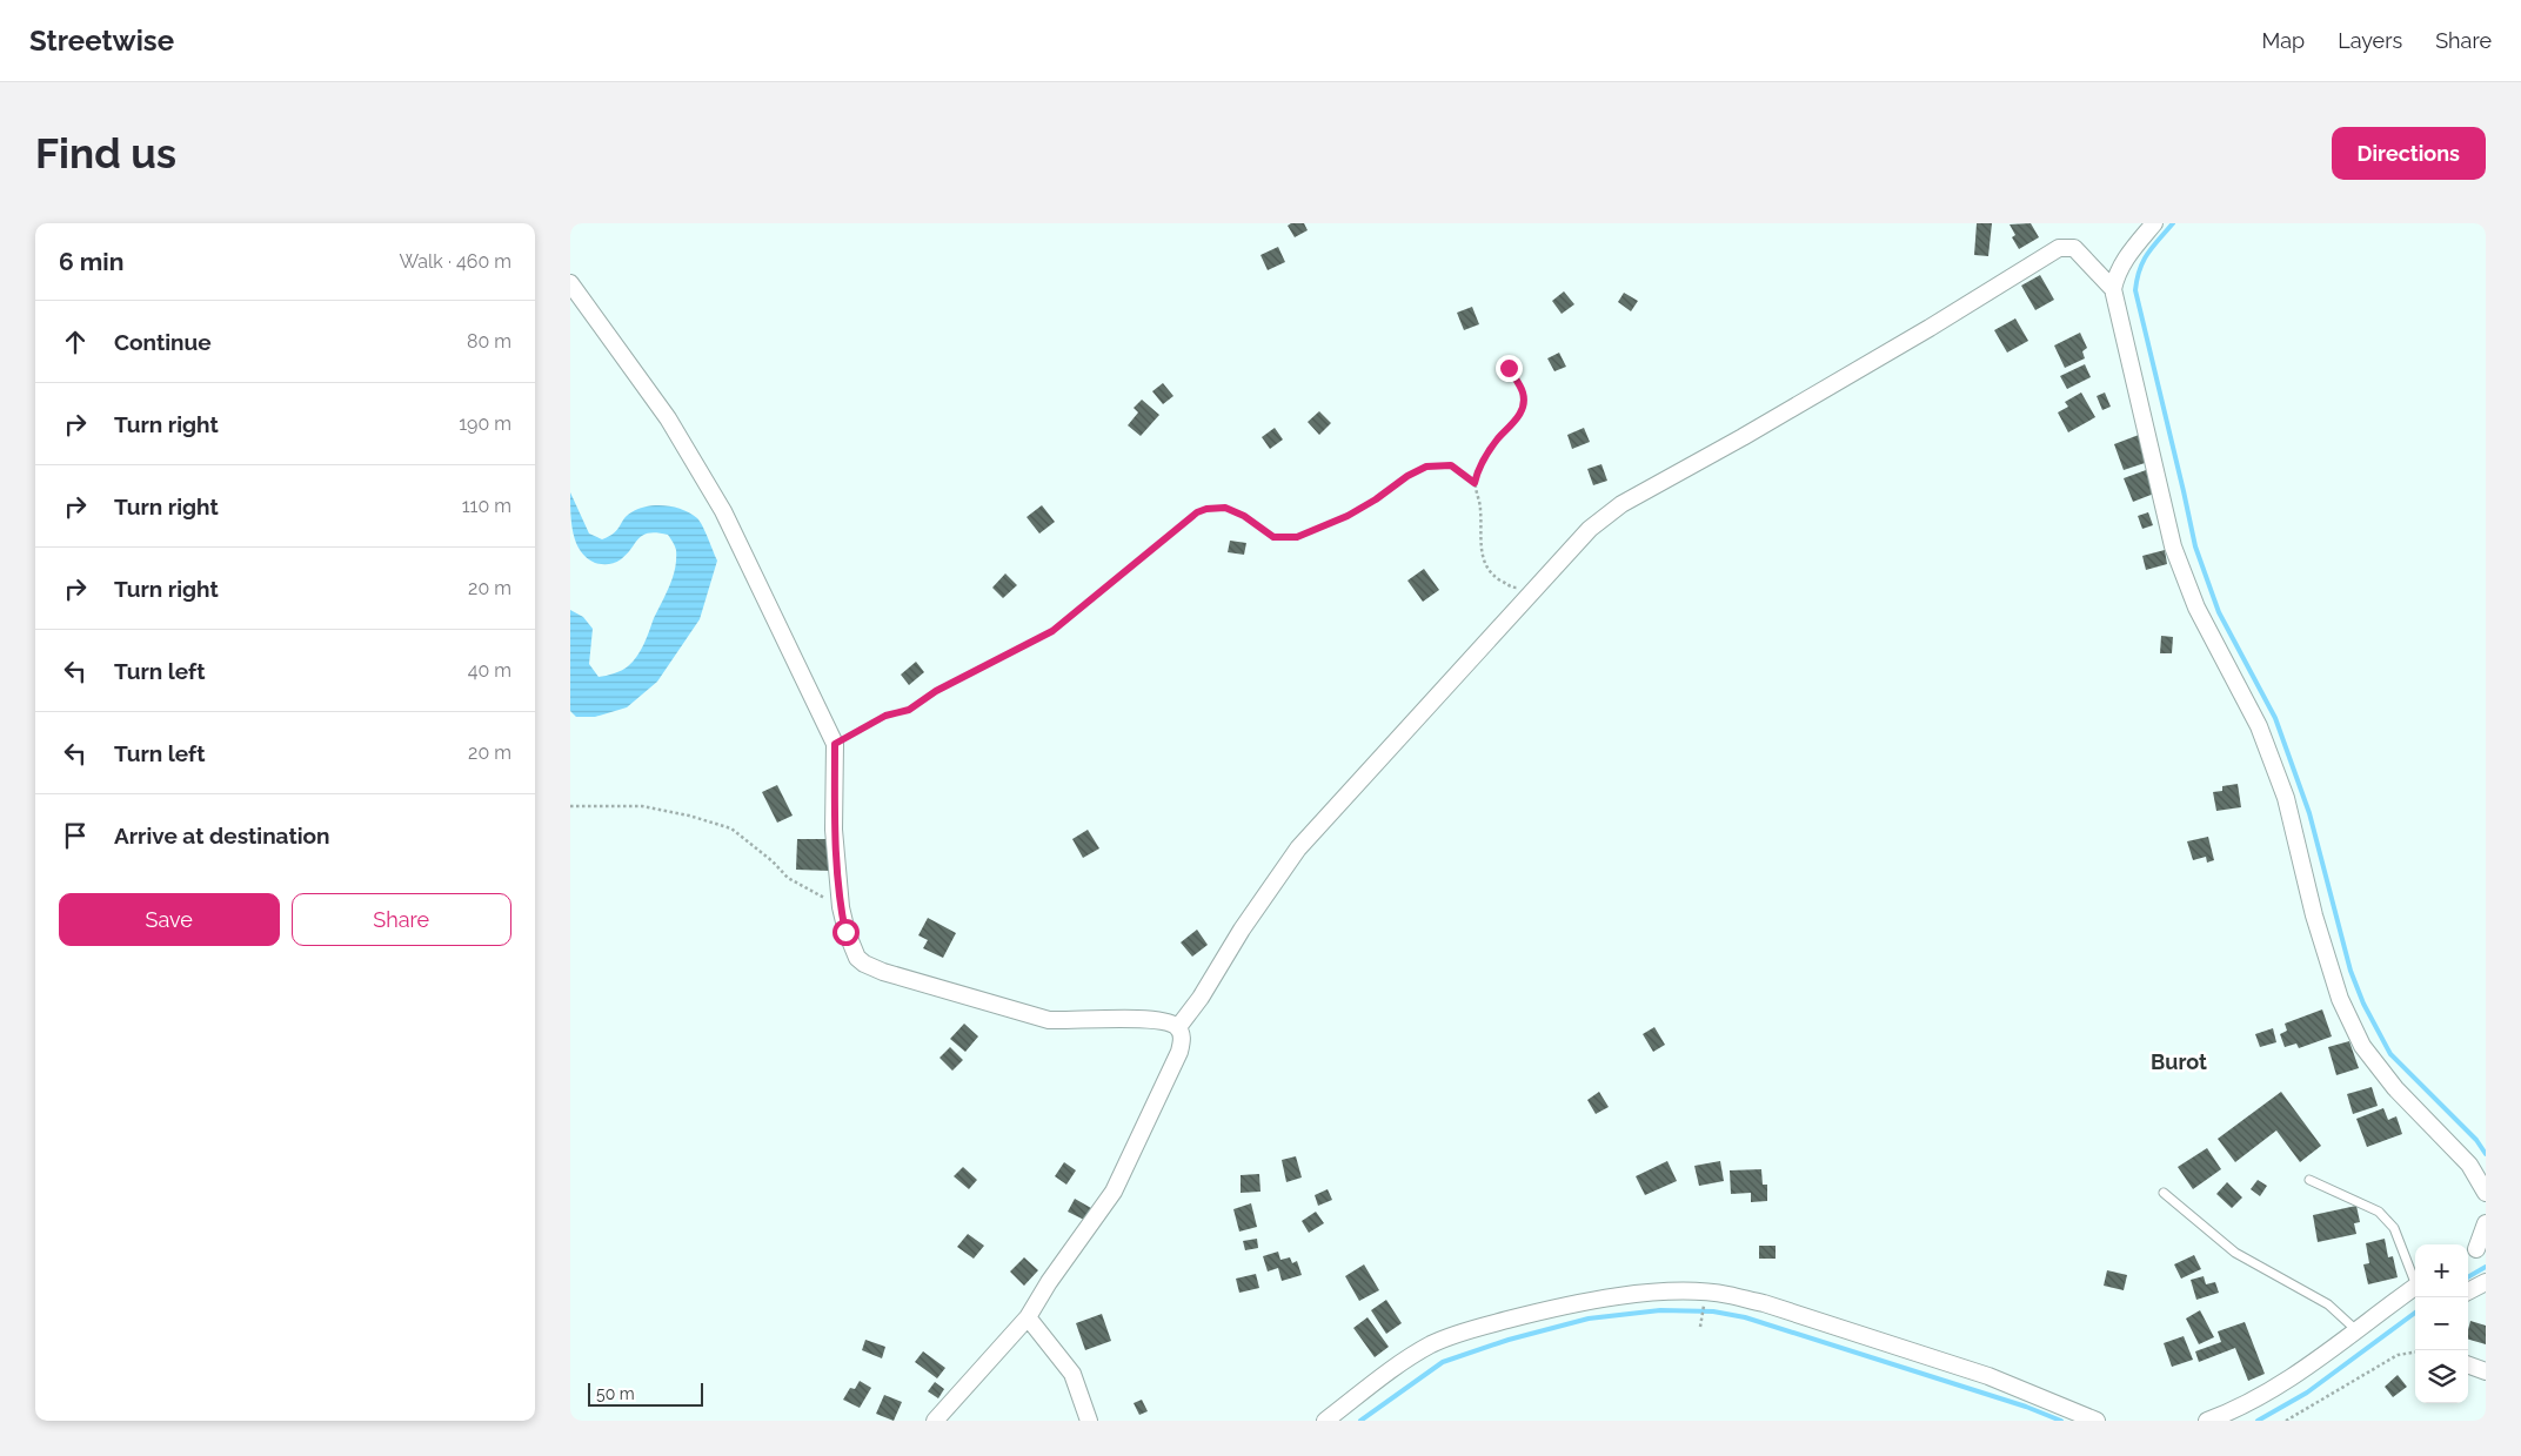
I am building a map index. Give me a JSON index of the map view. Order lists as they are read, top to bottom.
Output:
{
  "districts": ["Burot"],
  "scale_bar": "50 m",
  "page": {
    "header": "Streetwise",
    "nav": ["Map", "Layers", "Share"],
    "buttons": [
      "Directions",
      ["Save", "Share"]
    ],
    "title": "Find us",
    "heading": ["6 min", "Walk · 460 m"],
    "list": [
      ["Continue", "80 m"],
      ["Turn right", "190 m"],
      ["Turn right", "110 m"],
      ["Turn right", "20 m"],
      ["Turn left", "40 m"],
      ["Turn left", "20 m"],
      "Arrive at destination"
    ],
    "map_buttons": ["+", "−"],
    "scale": "50 m"
  }
}
